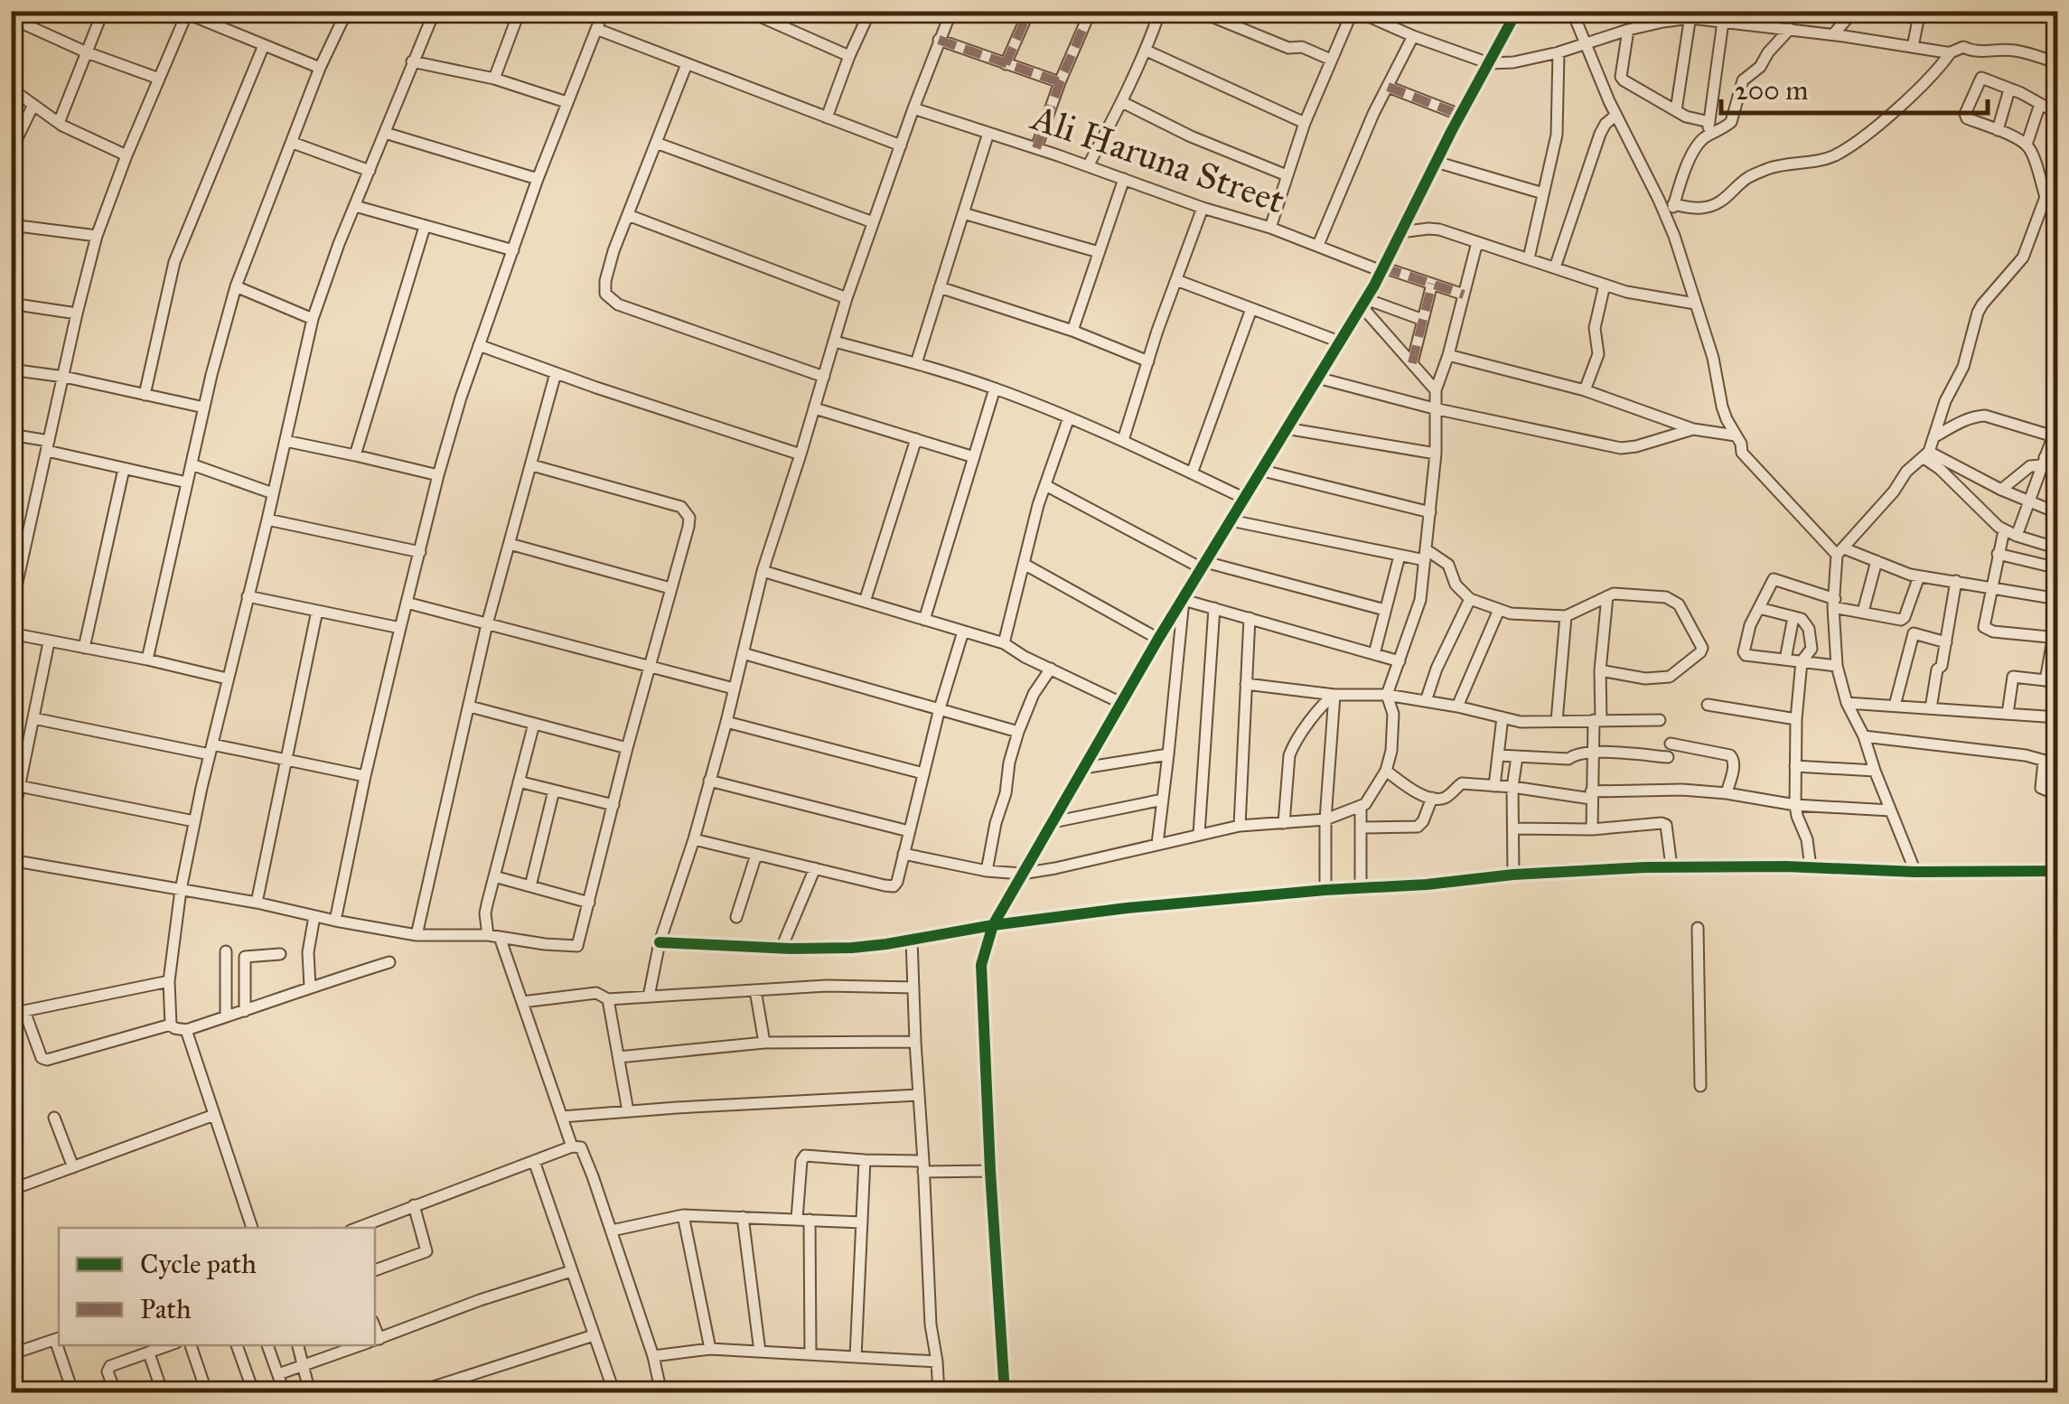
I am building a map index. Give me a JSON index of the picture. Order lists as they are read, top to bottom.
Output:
{
  "streets": {
    "street": ["Ali Haruna Street"]
  },
  "legend": ["Cycle path", "Path"],
  "scale_bar": "200 m"
}
